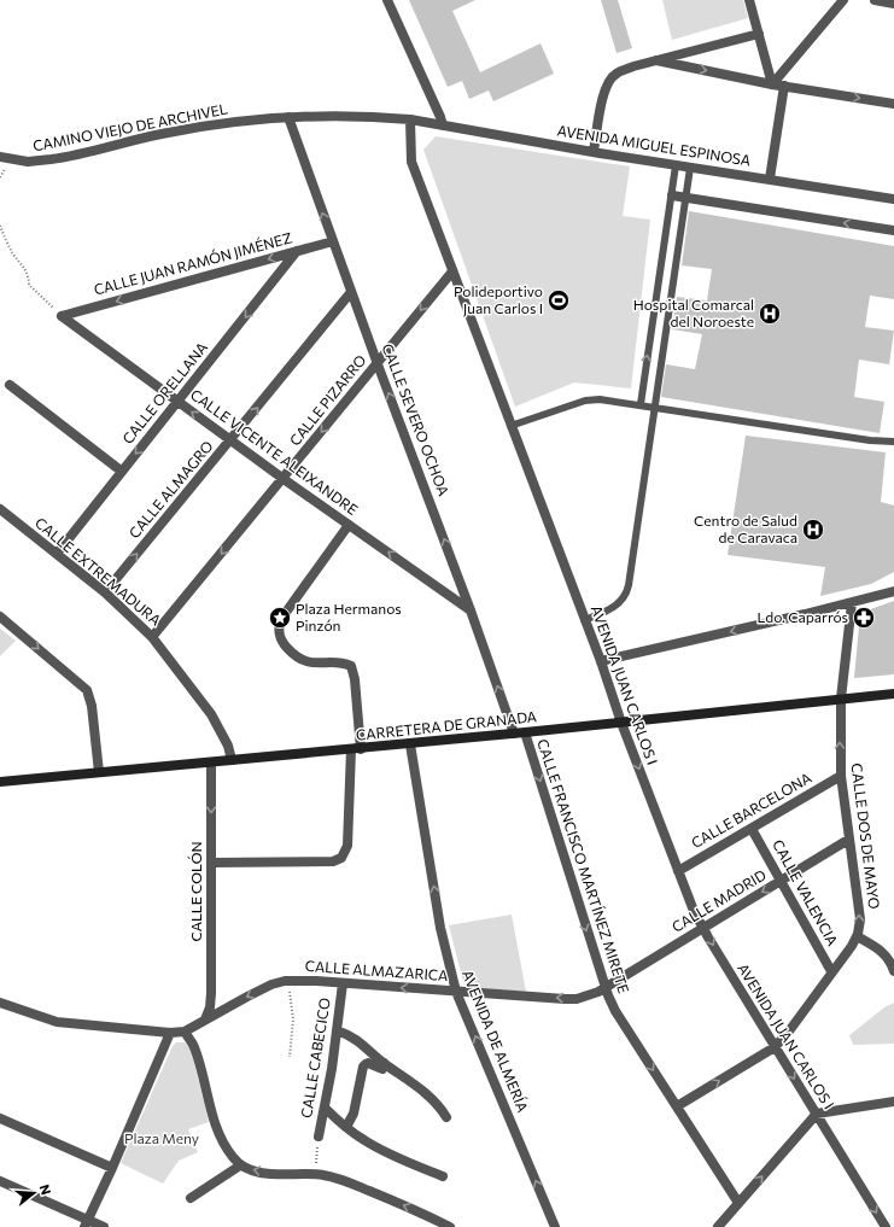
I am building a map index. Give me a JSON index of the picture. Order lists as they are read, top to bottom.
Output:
{
  "streets": {
    "main road": ["CARRETERA DE GRANADA"],
    "street": [
      "CAMINO VIEJO DE ARCHIVEL",
      "AVENIDA MIGUEL ESPINOSA",
      "CALLE JUAN RAMÓN JIMÉNEZ",
      "CALLE ORELLANA",
      "CALLE PIZARRO",
      "CALLE SEVERO OCHOA",
      "CALLE VICENTE ALEIXANDRE",
      "CALLE ALMAGRO",
      "CALLE EXTREMADURA",
      "AVENIDA JUAN CARLOS I",
      "CALLE BARCELONA",
      "CALLE DOS DE MAYO",
      "CALLE FRANCISCO MARTÍNEZ MIRETE",
      "CALLE COLÓN",
      "CALLE VALENCIA",
      "CALLE MADRID",
      "CALLE ALMAZARICA",
      "AVENIDA DE ALMERÍA",
      "CALLE CABECICO"
    ]
  },
  "crossings": [
    ["CAMINO VIEJO DE ARCHIVEL", "AVENIDA MIGUEL ESPINOSA"],
    ["CAMINO VIEJO DE ARCHIVEL", "CALLE SEVERO OCHOA"],
    ["CAMINO VIEJO DE ARCHIVEL", "AVENIDA JUAN CARLOS I"],
    ["AVENIDA MIGUEL ESPINOSA", "AVENIDA JUAN CARLOS I"],
    ["CALLE JUAN RAMÓN JIMÉNEZ", "CALLE ORELLANA"],
    ["CALLE JUAN RAMÓN JIMÉNEZ", "CALLE SEVERO OCHOA"],
    ["CALLE JUAN RAMÓN JIMÉNEZ", "CALLE VICENTE ALEIXANDRE"],
    ["CALLE ORELLANA", "CALLE VICENTE ALEIXANDRE"],
    ["CALLE ORELLANA", "CALLE EXTREMADURA"],
    ["CALLE PIZARRO", "CALLE SEVERO OCHOA"],
    ["CALLE PIZARRO", "CALLE VICENTE ALEIXANDRE"],
    ["CALLE PIZARRO", "CALLE EXTREMADURA"],
    ["CALLE PIZARRO", "AVENIDA JUAN CARLOS I"],
    ["CALLE SEVERO OCHOA", "CALLE VICENTE ALEIXANDRE"],
    ["CALLE SEVERO OCHOA", "CALLE ALMAGRO"],
    ["CALLE SEVERO OCHOA", "CARRETERA DE GRANADA"],
    ["CALLE VICENTE ALEIXANDRE", "CALLE ALMAGRO"],
    ["CALLE ALMAGRO", "CALLE EXTREMADURA"],
    ["CALLE EXTREMADURA", "CARRETERA DE GRANADA"],
    ["AVENIDA JUAN CARLOS I", "CARRETERA DE GRANADA"],
    ["AVENIDA JUAN CARLOS I", "CALLE BARCELONA"],
    ["AVENIDA JUAN CARLOS I", "CALLE DOS DE MAYO"],
    ["AVENIDA JUAN CARLOS I", "CALLE MADRID"],
    ["CARRETERA DE GRANADA", "CALLE DOS DE MAYO"],
    ["CARRETERA DE GRANADA", "CALLE FRANCISCO MARTÍNEZ MIRETE"],
    ["CARRETERA DE GRANADA", "CALLE COLÓN"],
    ["CARRETERA DE GRANADA", "AVENIDA DE ALMERÍA"],
    ["CALLE BARCELONA", "CALLE DOS DE MAYO"],
    ["CALLE BARCELONA", "CALLE VALENCIA"],
    ["CALLE DOS DE MAYO", "CALLE FRANCISCO MARTÍNEZ MIRETE"],
    ["CALLE DOS DE MAYO", "CALLE VALENCIA"],
    ["CALLE DOS DE MAYO", "CALLE MADRID"],
    ["CALLE FRANCISCO MARTÍNEZ MIRETE", "CALLE MADRID"],
    ["CALLE FRANCISCO MARTÍNEZ MIRETE", "CALLE ALMAZARICA"],
    ["CALLE COLÓN", "CALLE ALMAZARICA"],
    ["CALLE VALENCIA", "CALLE MADRID"],
    ["CALLE MADRID", "CALLE ALMAZARICA"],
    ["CALLE ALMAZARICA", "AVENIDA DE ALMERÍA"],
    ["CALLE ALMAZARICA", "CALLE CABECICO"]
  ],
  "one_way": [
    "CALLE JUAN RAMÓN JIMÉNEZ",
    "CALLE ORELLANA",
    "CALLE PIZARRO",
    "CALLE SEVERO OCHOA",
    "CALLE VICENTE ALEIXANDRE",
    "CALLE ALMAGRO",
    "AVENIDA JUAN CARLOS I",
    "CALLE DOS DE MAYO",
    "CALLE FRANCISCO MARTÍNEZ MIRETE",
    "CALLE COLÓN",
    "CALLE ALMAZARICA",
    "AVENIDA DE ALMERÍA"
  ],
  "parks": ["Plaza Meny"],
  "places": {
    "sports": ["Polideportivo Juan Carlos I"],
    "hospital": ["Hospital Comarcal del Noroeste", "Centro de Salud de Caravaca"],
    "place": ["Plaza Hermanos Pinzón"],
    "pharmacy": ["Ldo. Caparrós"]
  },
  "north": "right"
}
